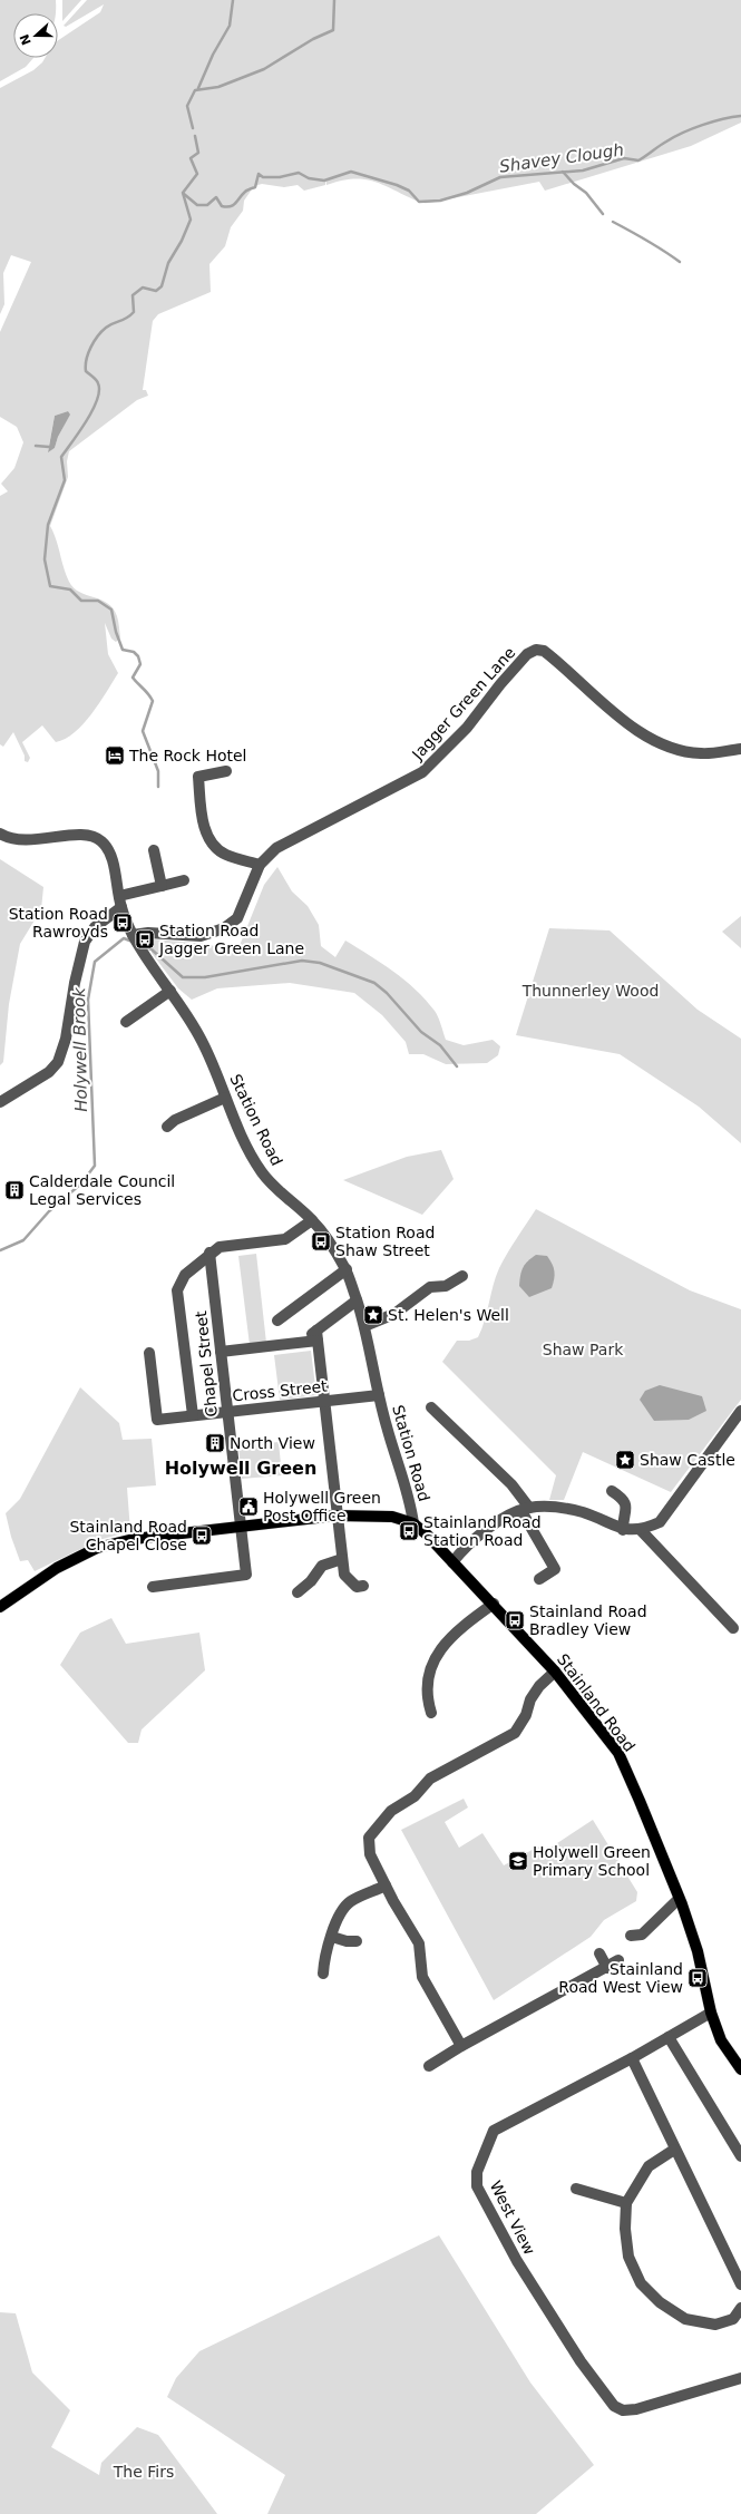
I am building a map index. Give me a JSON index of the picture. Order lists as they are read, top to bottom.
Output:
{
  "streets": {
    "main road": ["Stainland Road"],
    "street": [
      "Jagger Green Lane",
      "Station Road",
      "Chapel Street",
      "Cross Street",
      "West View"
    ]
  },
  "crossings": [
    ["Jagger Green Lane", "Station Road"],
    ["Station Road", "Cross Street"],
    ["Station Road", "Stainland Road"],
    ["Chapel Street", "Cross Street"],
    ["Chapel Street", "Stainland Road"],
    ["Stainland Road", "West View"]
  ],
  "districts": ["Holywell Green"],
  "water": ["Shavey Clough", "Holywell Brook"],
  "parks": ["Thunnerley Wood", "Shaw Park", "The Firs"],
  "places": {
    "hotel": ["The Rock Hotel"],
    "bus stop": [
      "Station Road Rawroyds",
      "Station Road Jagger Green Lane",
      "Station Road Shaw Street",
      "Stainland Road Station Road",
      "Stainland Road Chapel Close",
      "Stainland Road Bradley View",
      "Stainland Road West View"
    ],
    "building": ["Calderdale Council Legal Services", "North View"],
    "place": ["St. Helen's Well", "Shaw Castle"],
    "public building": ["Holywell Green Post Office"],
    "school or university": ["Holywell Green Primary School"]
  },
  "north": "left"
}
